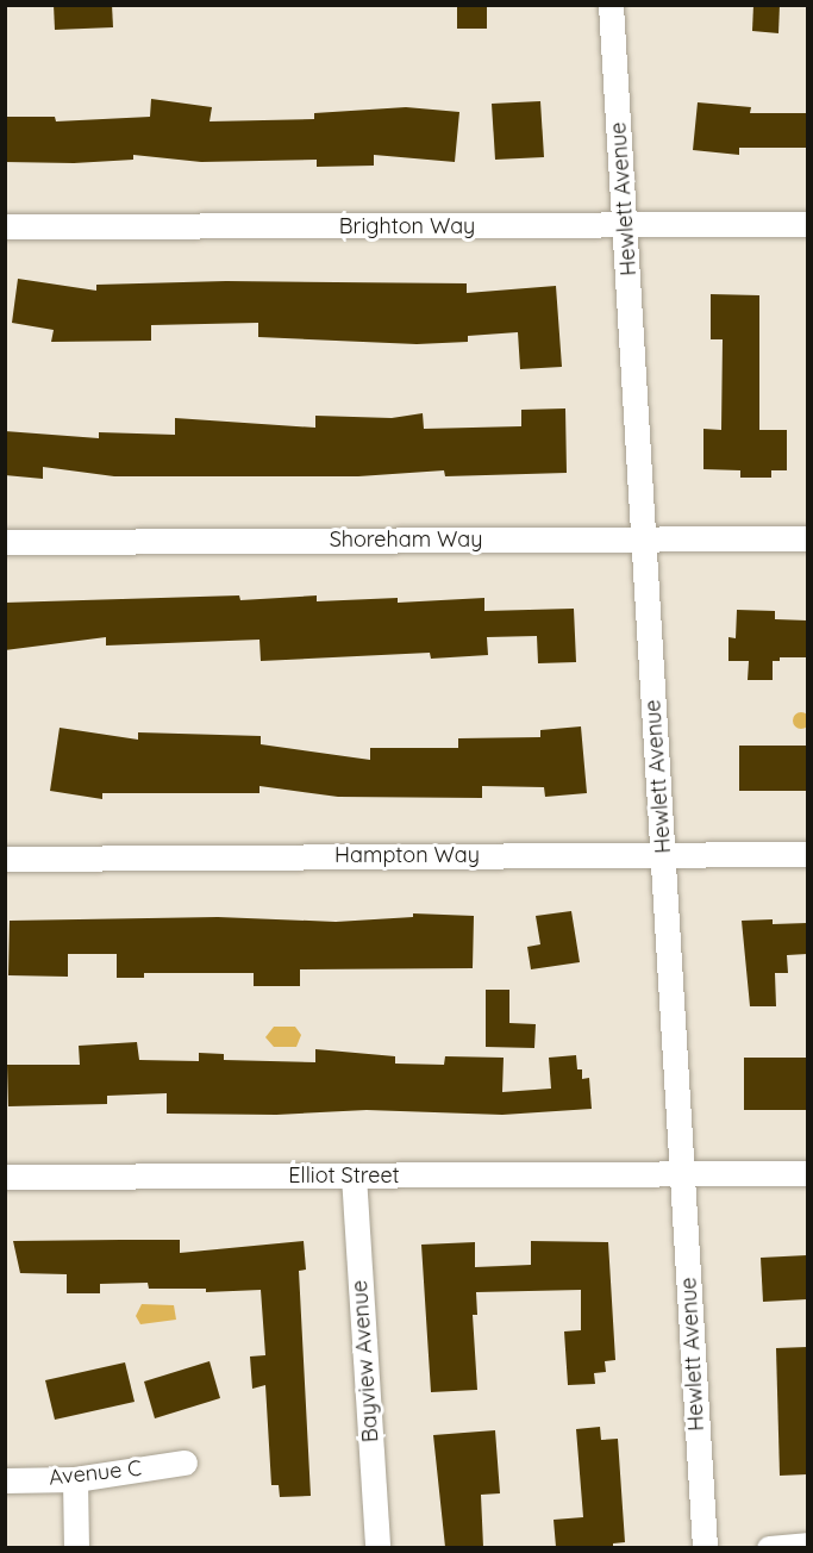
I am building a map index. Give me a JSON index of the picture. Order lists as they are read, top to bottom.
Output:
{
  "streets": {
    "street": [
      "Hewlett Avenue",
      "Brighton Way",
      "Shoreham Way",
      "Hampton Way",
      "Elliot Street",
      "Bayview Avenue",
      "Avenue C"
    ]
  },
  "crossings": [
    ["Hewlett Avenue", "Brighton Way"],
    ["Hewlett Avenue", "Shoreham Way"],
    ["Hewlett Avenue", "Hampton Way"],
    ["Hewlett Avenue", "Elliot Street"],
    ["Elliot Street", "Bayview Avenue"]
  ]
}
